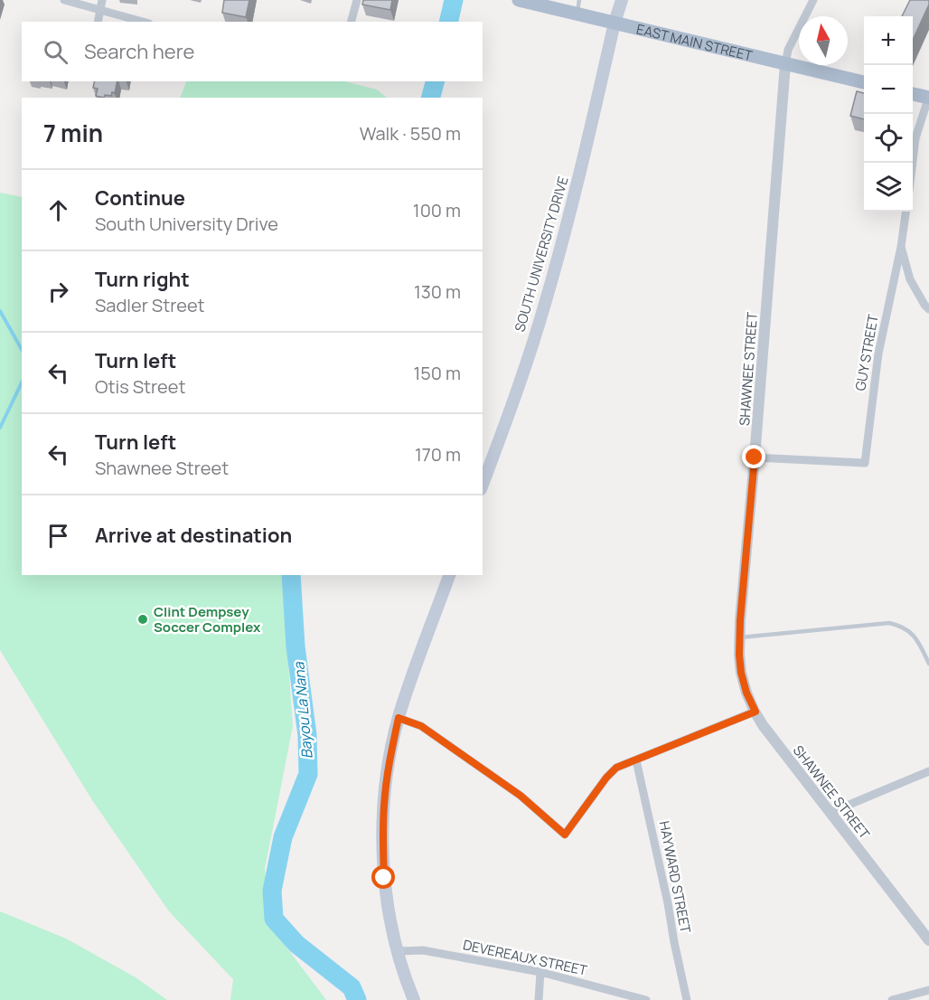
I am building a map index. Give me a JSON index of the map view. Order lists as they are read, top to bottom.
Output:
{
  "streets": {
    "main road": ["EAST MAIN STREET", "SOUTH UNIVERSITY DRIVE"],
    "street": [
      "GUY STREET",
      "SHAWNEE STREET",
      "HAYWARD STREET",
      "DEVEREAUX STREET"
    ]
  },
  "crossings": [
    ["EAST MAIN STREET", "SOUTH UNIVERSITY DRIVE"],
    ["EAST MAIN STREET", "SHAWNEE STREET"],
    ["GUY STREET", "SHAWNEE STREET"]
  ],
  "water": ["Bayou La Nana"],
  "places": ["Clint Dempsey Soccer Complex"],
  "north": "top",
  "page": {
    "map_buttons": ["+", "−"],
    "search": "Search here",
    "heading": ["7 min", "Walk · 550 m"],
    "list": [
      ["Continue", "South University Drive", "100 m"],
      ["Turn right", "Sadler Street", "130 m"],
      ["Turn left", "Otis Street", "150 m"],
      ["Turn left", "Shawnee Street", "170 m"],
      "Arrive at destination"
    ]
  }
}
